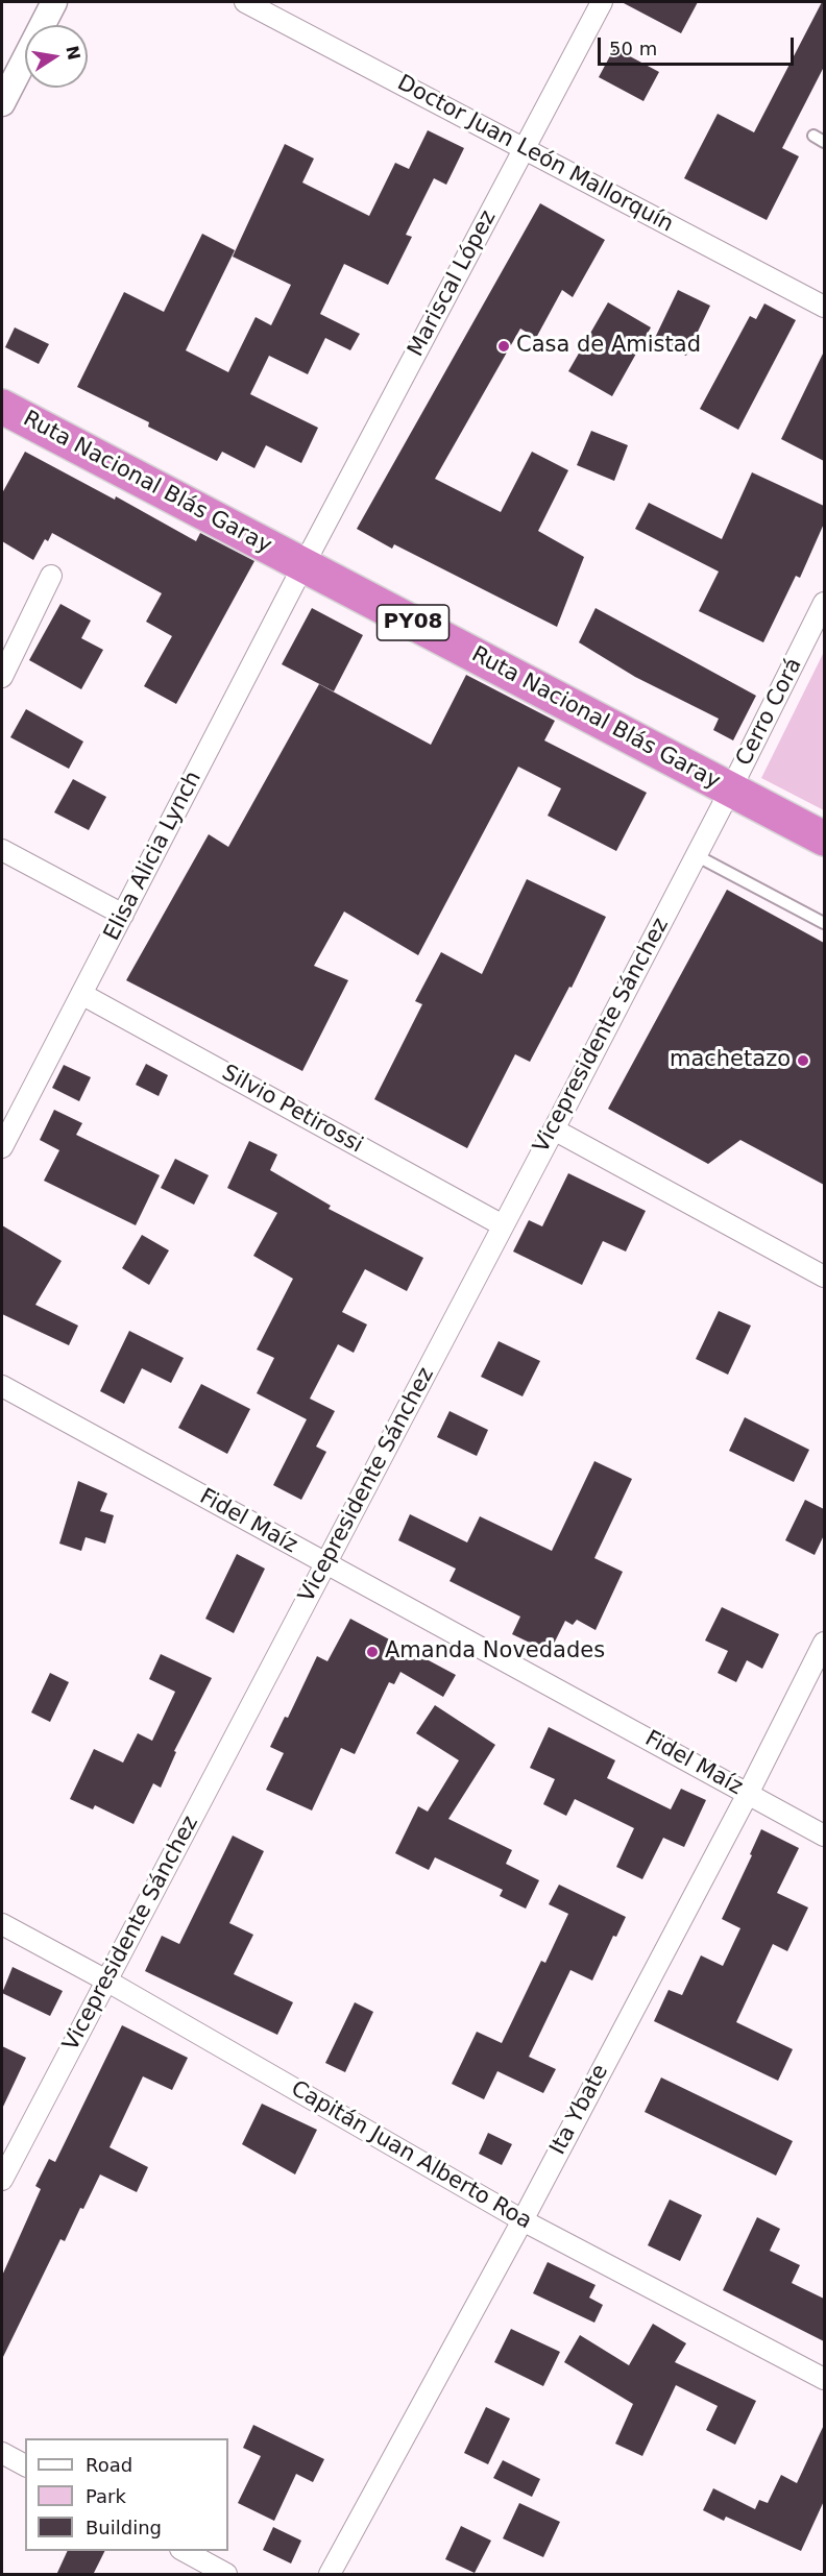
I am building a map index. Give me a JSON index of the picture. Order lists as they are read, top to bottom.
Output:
{
  "streets": {
    "highway": ["Ruta Nacional Blás Garay", "PY08"],
    "street": [
      "Doctor Juan León Mallorquín",
      "Mariscal López",
      "Cerro Corá",
      "Elisa Alicia Lynch",
      "Vicepresidente Sánchez",
      "Silvio Petirossi",
      "Fidel Maíz",
      "Ita Ybate",
      "Capitán Juan Alberto Roa"
    ]
  },
  "crossings": [
    ["Doctor Juan León Mallorquín", "Mariscal López"],
    ["Mariscal López", "Ruta Nacional Blás Garay"],
    ["Mariscal López", "Elisa Alicia Lynch"],
    ["Ruta Nacional Blás Garay", "Cerro Corá"],
    ["Ruta Nacional Blás Garay", "Elisa Alicia Lynch"],
    ["Ruta Nacional Blás Garay", "Vicepresidente Sánchez"],
    ["Cerro Corá", "Vicepresidente Sánchez"],
    ["Elisa Alicia Lynch", "Silvio Petirossi"],
    ["Vicepresidente Sánchez", "Silvio Petirossi"],
    ["Vicepresidente Sánchez", "Fidel Maíz"],
    ["Vicepresidente Sánchez", "Capitán Juan Alberto Roa"],
    ["Fidel Maíz", "Ita Ybate"],
    ["Ita Ybate", "Capitán Juan Alberto Roa"]
  ],
  "places": ["Casa de Amistad", "machetazo", "Amanda Novedades"],
  "legend": ["Road", "Park", "Building"],
  "scale_bar": "50 m",
  "north": "right"
}
